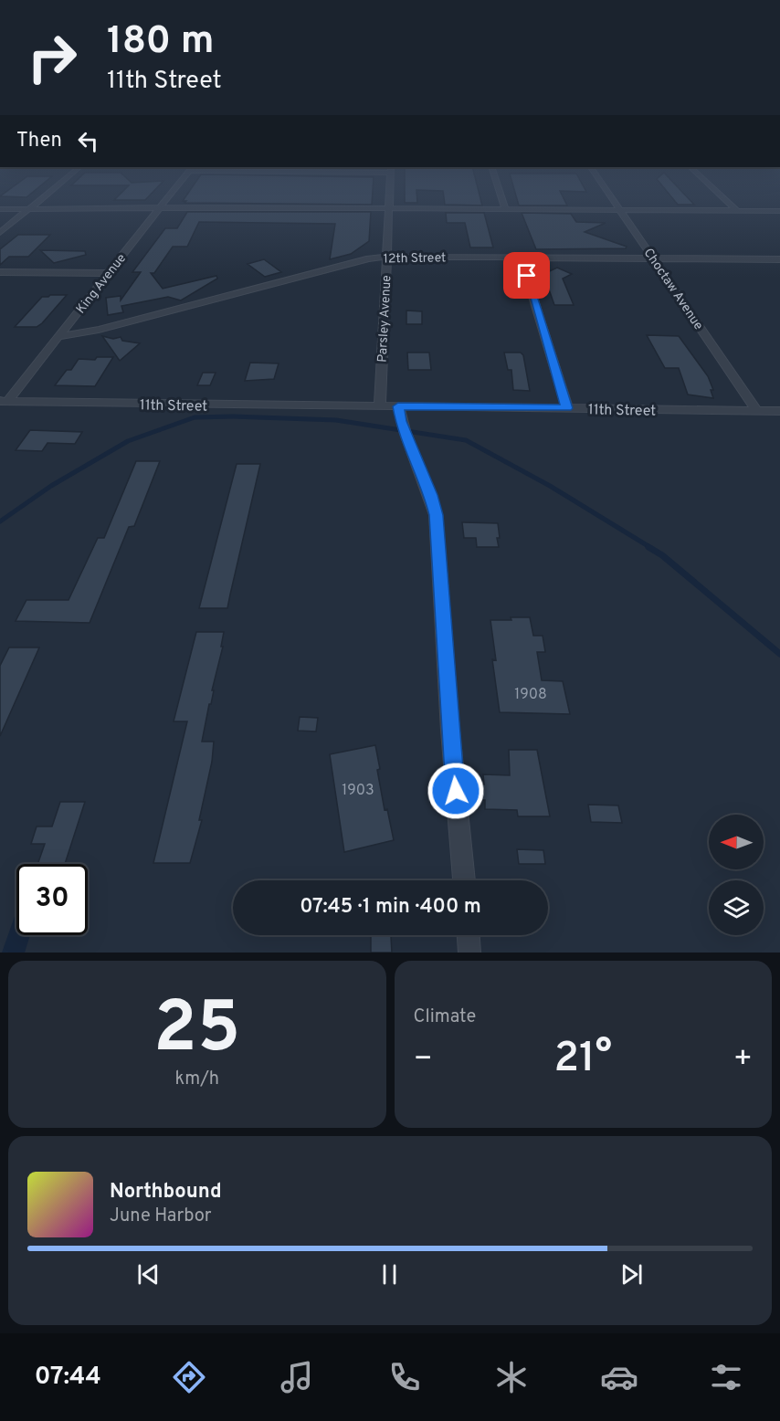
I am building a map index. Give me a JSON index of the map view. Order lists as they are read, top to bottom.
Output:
{
  "streets": {
    "street": [
      "12th Street",
      "King Avenue",
      "Choctaw Avenue",
      "Parsley Avenue",
      "11th Street"
    ]
  },
  "crossings": [
    ["12th Street", "King Avenue"],
    ["12th Street", "Choctaw Avenue"],
    ["12th Street", "Parsley Avenue"],
    ["King Avenue", "11th Street"],
    ["Choctaw Avenue", "11th Street"],
    ["Parsley Avenue", "11th Street"]
  ],
  "house_numbers": ["1908", "1903"],
  "north": "left",
  "page": {
    "turn": ["180 m", "11th Street"],
    "then": "Then",
    "limit": "30",
    "trip": "07:45 · 1 min · 400 m",
    "tile": [
      ["25", "km/h"],
      "Climate"
    ],
    "heat": ["−", "21°", "+"],
    "song": ["Northbound", "June Harbor"],
    "tabs": "07:44"
  }
}
